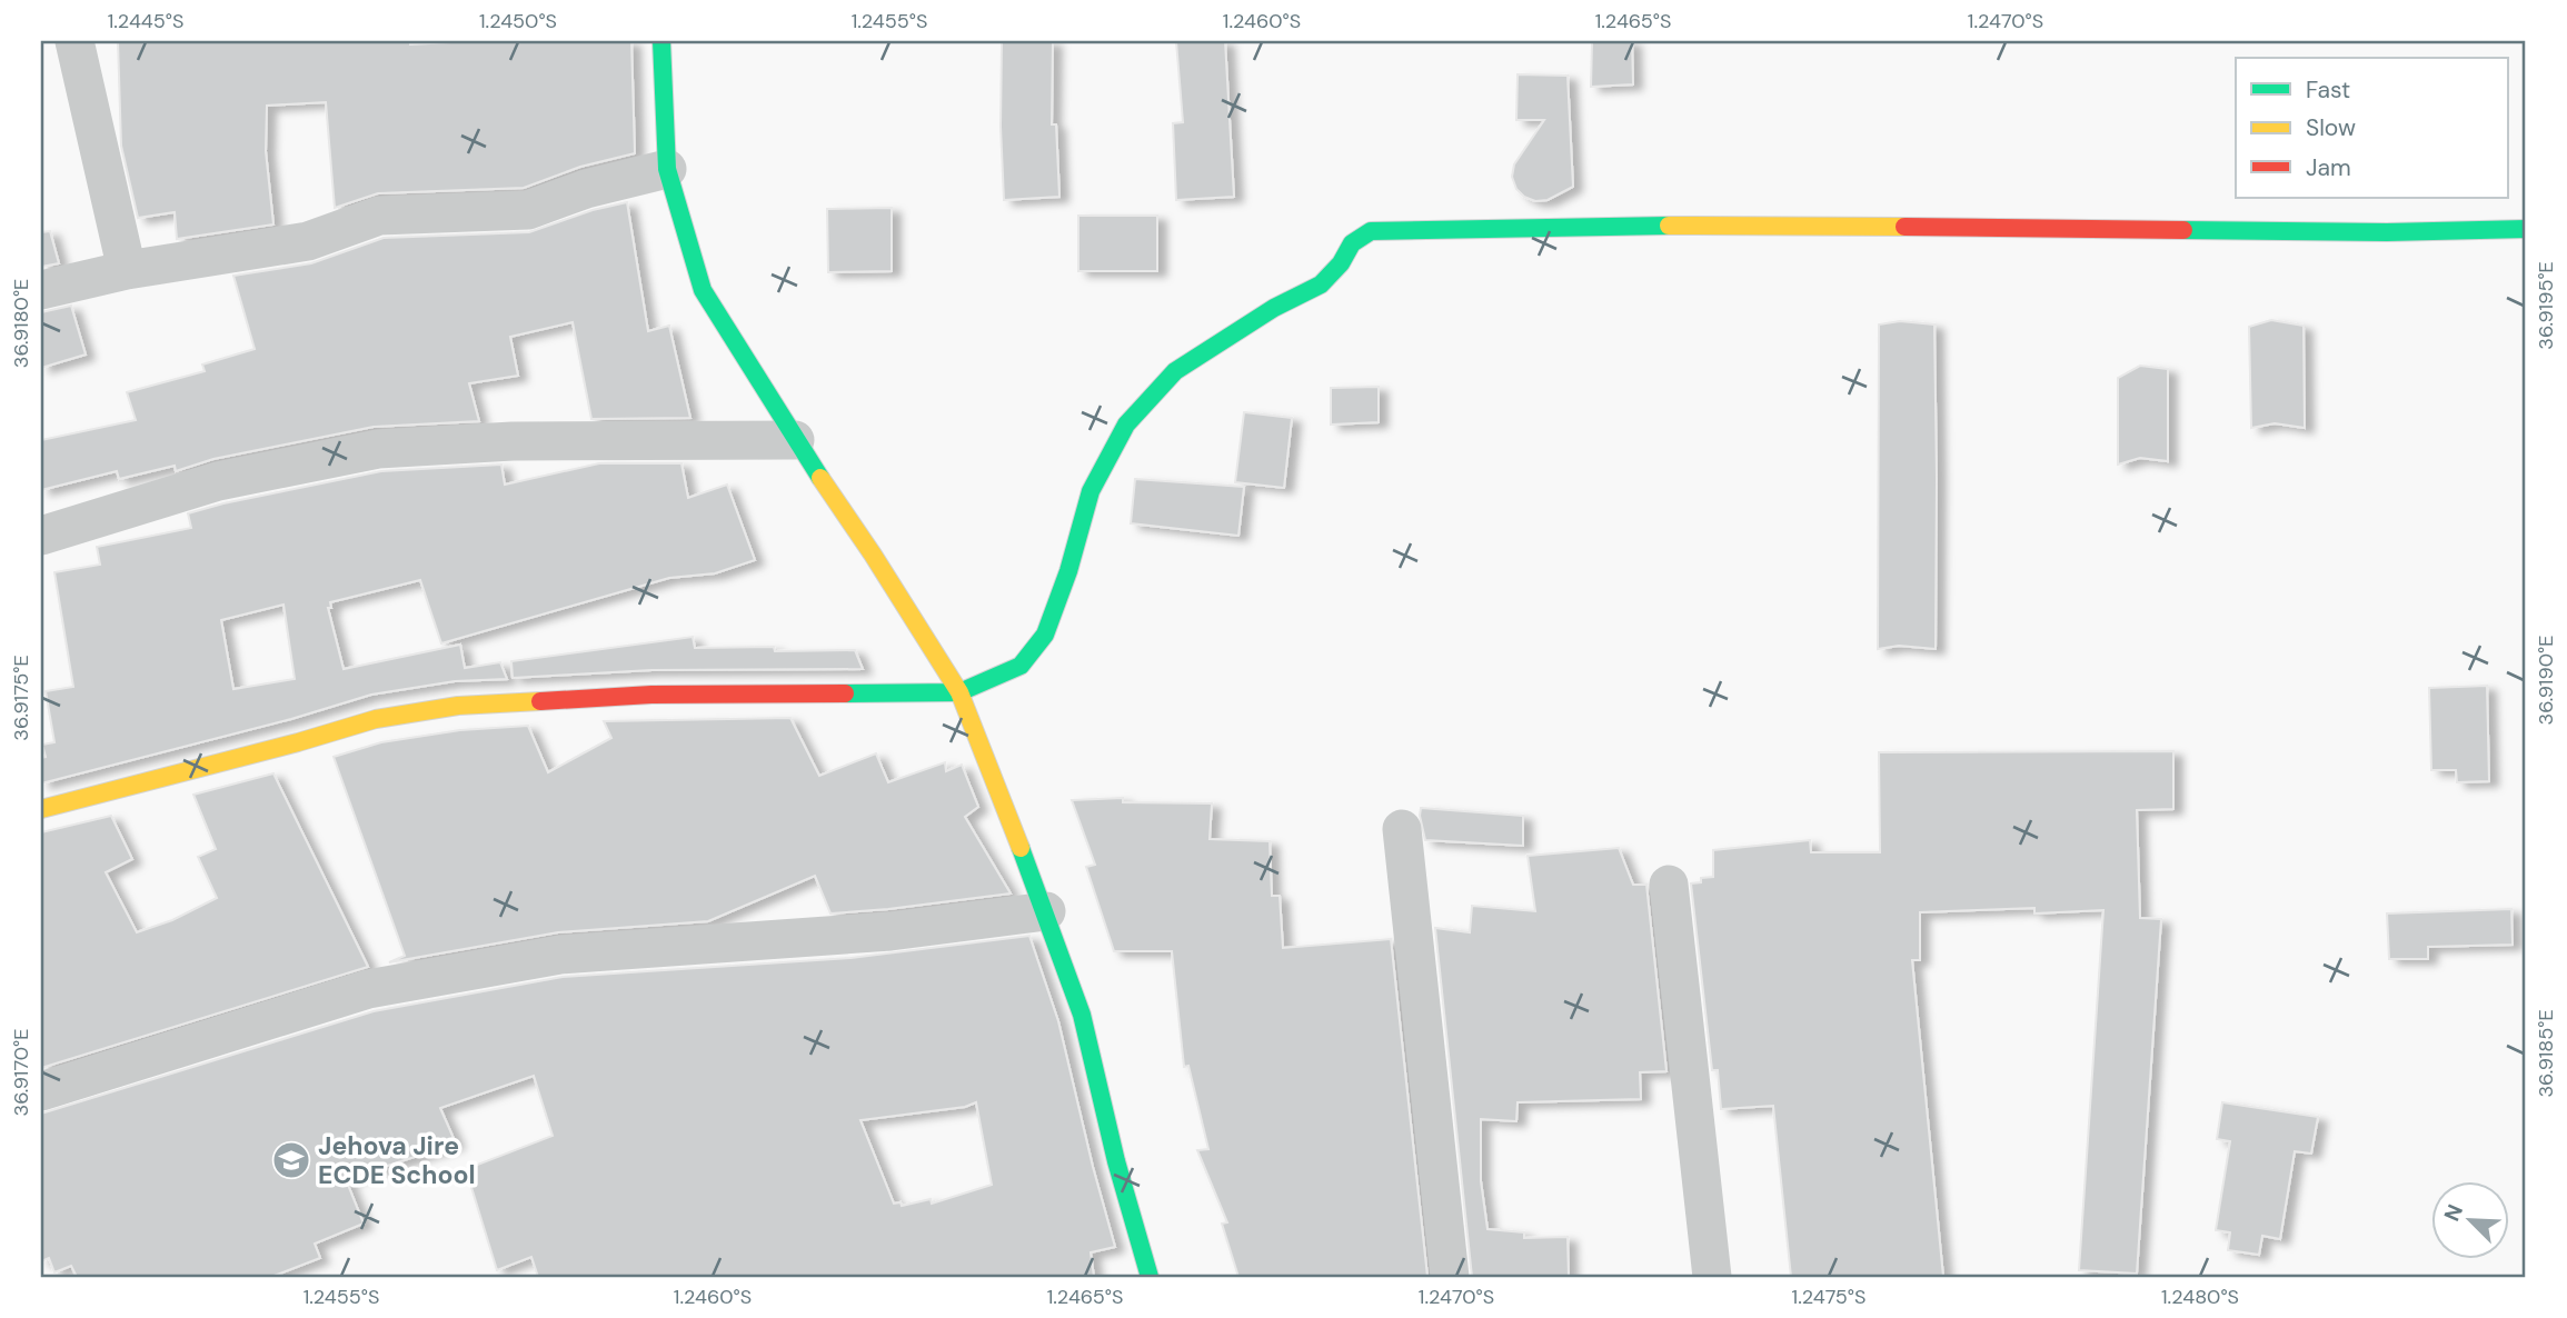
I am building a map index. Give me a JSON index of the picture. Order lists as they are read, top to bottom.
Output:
{
  "places": {
    "school or university": ["Jehova Jire ECDE School"]
  },
  "legend": ["Fast", "Slow", "Jam"],
  "north": "top left",
  "coordinates": [
    "1.2445°S",
    "1.2450°S",
    "1.2455°S",
    "1.2460°S",
    "1.2465°S",
    "1.2470°S",
    "36.9195°E",
    "36.9180°E",
    "36.9190°E",
    "36.9175°E",
    "36.9185°E",
    "36.9170°E",
    "1.2475°S",
    "1.2480°S"
  ]
}
